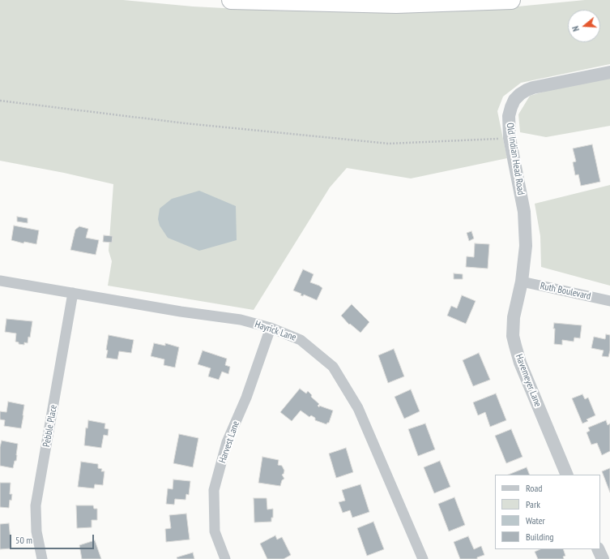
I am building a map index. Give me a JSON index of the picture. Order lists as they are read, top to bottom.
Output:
{
  "streets": {
    "street": [
      "Old Indian Head Road",
      "Ruth Boulevard",
      "Hayrick Lane",
      "Havemeyer Lane",
      "Pebble Place",
      "Harvest Lane"
    ]
  },
  "crossings": [
    ["Old Indian Head Road", "Ruth Boulevard"],
    ["Old Indian Head Road", "Havemeyer Lane"],
    ["Ruth Boulevard", "Havemeyer Lane"],
    ["Hayrick Lane", "Pebble Place"],
    ["Hayrick Lane", "Harvest Lane"]
  ],
  "legend": [
    "Road",
    "Park",
    "Water",
    "Building"
  ],
  "scale_bar": "50 m",
  "north": "left"
}
